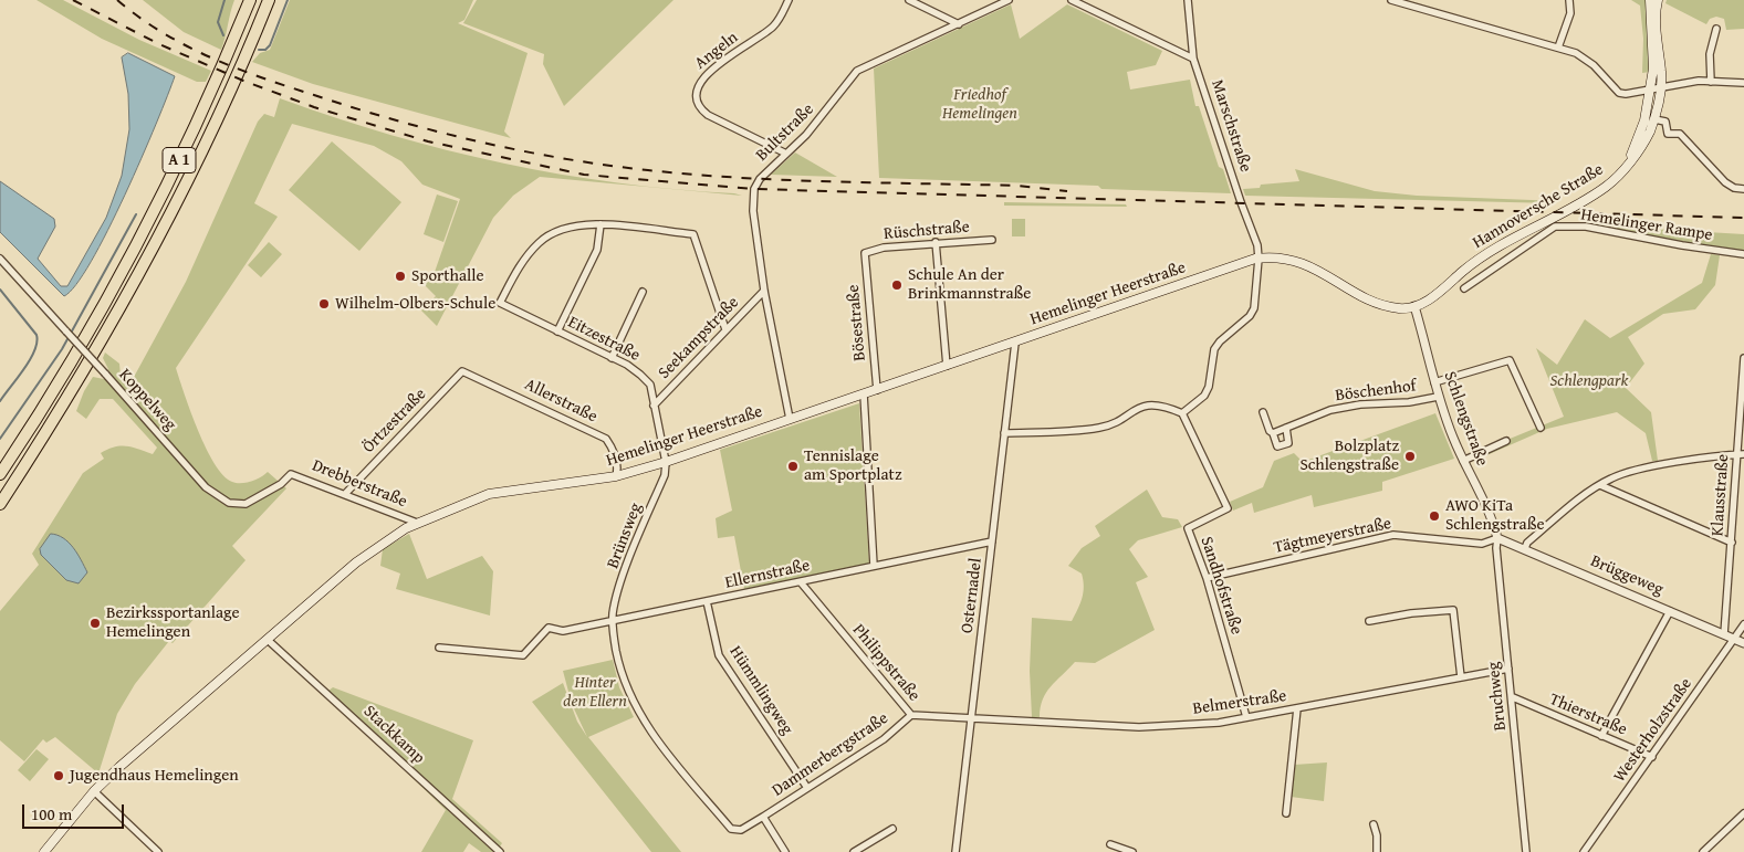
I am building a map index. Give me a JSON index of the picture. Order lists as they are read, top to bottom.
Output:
{
  "streets": {
    "highway": ["A 1"],
    "main road": ["Hannoversche Straße", "Hemelinger Heerstraße"],
    "street": [
      "Angeln",
      "Marschstraße",
      "Bultstraße",
      "Hemelinger Rampe",
      "Rüschstraße",
      "Bösestraße",
      "Seekampstraße",
      "Eitzestraße",
      "Böschenhof",
      "Koppelweg",
      "Allerstraße",
      "Schlengstraße",
      "Örtzestraße",
      "Drebberstraße",
      "Klausstraße",
      "Brünsweg",
      "Tägtmeyerstraße",
      "Ellernstraße",
      "Brüggeweg",
      "Sandhofstraße",
      "Osternadel",
      "Philippstraße",
      "Hümmlingweg",
      "Bruchweg",
      "Belmerstraße",
      "Thierstraße",
      "Westerholzstraße",
      "Stackkamp",
      "Dammerbergstraße"
    ]
  },
  "crossings": [
    ["Angeln", "Bultstraße"],
    ["Marschstraße", "Hemelinger Heerstraße"],
    ["Bultstraße", "Hemelinger Heerstraße"],
    ["Bultstraße", "Seekampstraße"],
    ["Hannoversche Straße", "Schlengstraße"],
    ["Rüschstraße", "Bösestraße"],
    ["Hemelinger Heerstraße", "Bösestraße"],
    ["Hemelinger Heerstraße", "Eitzestraße"],
    ["Hemelinger Heerstraße", "Allerstraße"],
    ["Hemelinger Heerstraße", "Drebberstraße"],
    ["Hemelinger Heerstraße", "Brünsweg"],
    ["Hemelinger Heerstraße", "Osternadel"],
    ["Hemelinger Heerstraße", "Stackkamp"],
    ["Seekampstraße", "Eitzestraße"],
    ["Eitzestraße", "Brünsweg"],
    ["Böschenhof", "Schlengstraße"],
    ["Koppelweg", "Drebberstraße"],
    ["Allerstraße", "Örtzestraße"],
    ["Schlengstraße", "Tägtmeyerstraße"],
    ["Schlengstraße", "Brüggeweg"],
    ["Schlengstraße", "Bruchweg"],
    ["Örtzestraße", "Drebberstraße"],
    ["Klausstraße", "Brüggeweg"],
    ["Brünsweg", "Ellernstraße"],
    ["Tägtmeyerstraße", "Brüggeweg"],
    ["Tägtmeyerstraße", "Sandhofstraße"],
    ["Tägtmeyerstraße", "Bruchweg"],
    ["Ellernstraße", "Osternadel"],
    ["Ellernstraße", "Philippstraße"],
    ["Ellernstraße", "Hümmlingweg"],
    ["Brüggeweg", "Bruchweg"],
    ["Brüggeweg", "Westerholzstraße"],
    ["Sandhofstraße", "Belmerstraße"],
    ["Osternadel", "Philippstraße"],
    ["Osternadel", "Belmerstraße"],
    ["Philippstraße", "Belmerstraße"],
    ["Philippstraße", "Dammerbergstraße"],
    ["Hümmlingweg", "Dammerbergstraße"],
    ["Bruchweg", "Belmerstraße"],
    ["Bruchweg", "Thierstraße"],
    ["Thierstraße", "Westerholzstraße"]
  ],
  "parks": ["Friedhof Hemelingen", "Schlengpark", "Hinter den Ellern"],
  "places": [
    "Sporthalle",
    "Schule An der Brinkmannstraße",
    "Wilhelm-Olbers-Schule",
    "Bolzplatz Schlengstraße",
    "Tennislage am Sportplatz",
    "AWO KiTa Schlengstraße",
    "Bezirkssportanlage Hemelingen",
    "Jugendhaus Hemelingen"
  ],
  "scale_bar": "100 m"
}
